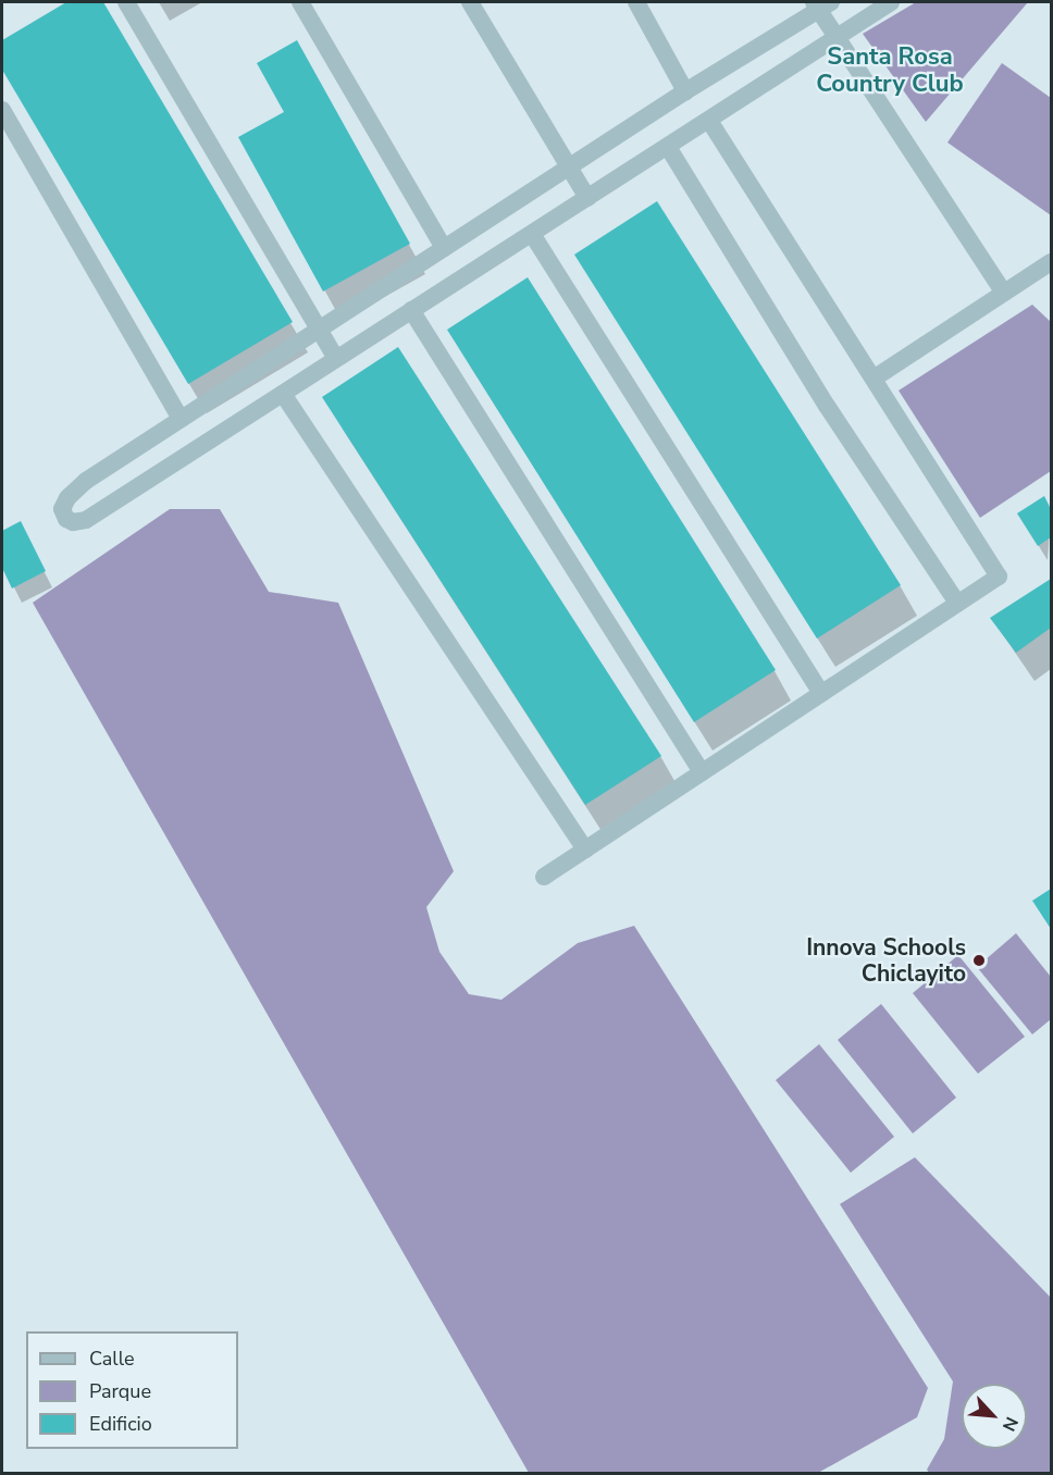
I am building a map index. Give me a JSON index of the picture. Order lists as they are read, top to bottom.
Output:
{
  "districts": ["Santa Rosa Country Club"],
  "places": ["Innova Schools Chiclayito"],
  "legend": ["Calle", "Parque", "Edificio"],
  "north": "bottom right"
}
